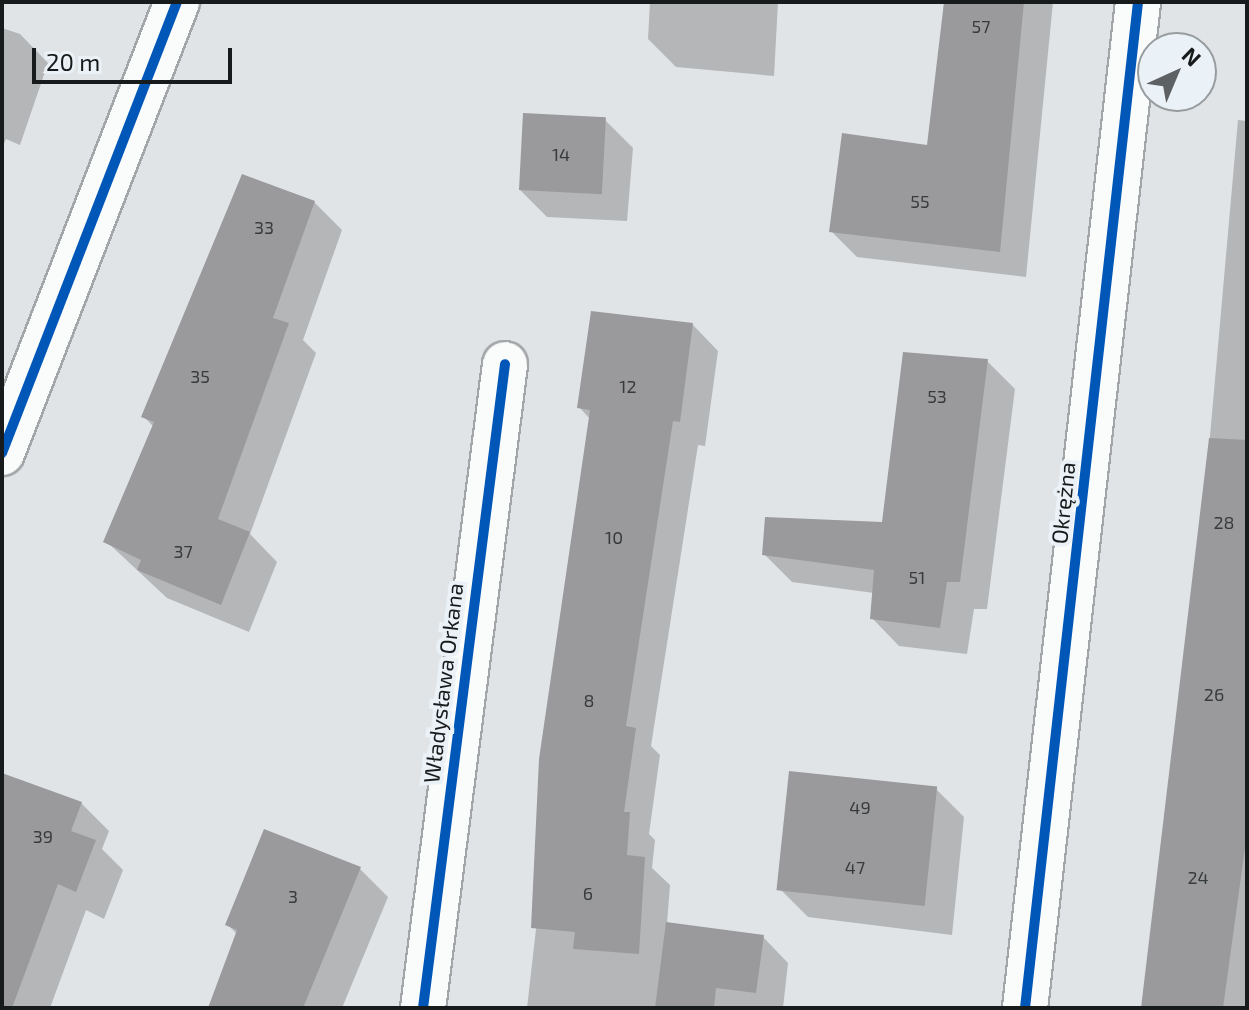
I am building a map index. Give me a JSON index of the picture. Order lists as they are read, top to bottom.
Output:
{
  "streets": {
    "street": ["Okrężna", "Władysława Orkana"]
  },
  "house_numbers": [
    "57",
    "14",
    "55",
    "33",
    "35",
    "12",
    "53",
    "28",
    "10",
    "37",
    "51",
    "26",
    "8",
    "49",
    "39",
    "47",
    "24",
    "6",
    "3"
  ],
  "scale_bar": "20 m",
  "north": "top right"
}
